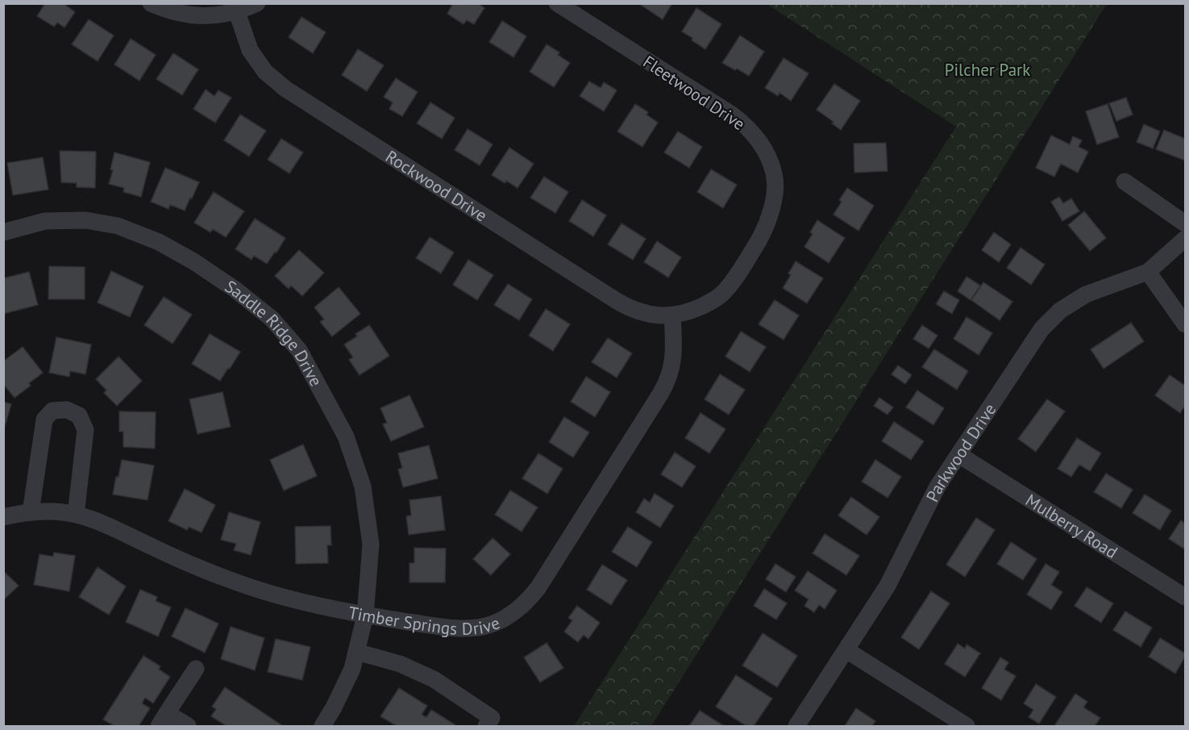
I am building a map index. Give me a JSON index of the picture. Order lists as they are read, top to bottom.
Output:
{
  "streets": {
    "street": [
      "Fleetwood Drive",
      "Rockwood Drive",
      "Saddle Ridge Drive",
      "Parkwood Drive",
      "Mulberry Road",
      "Timber Springs Drive"
    ]
  },
  "crossings": [
    ["Fleetwood Drive", "Rockwood Drive"],
    ["Fleetwood Drive", "Timber Springs Drive"],
    ["Rockwood Drive", "Timber Springs Drive"],
    ["Saddle Ridge Drive", "Timber Springs Drive"],
    ["Parkwood Drive", "Mulberry Road"]
  ],
  "parks": ["Pilcher Park"]
}
